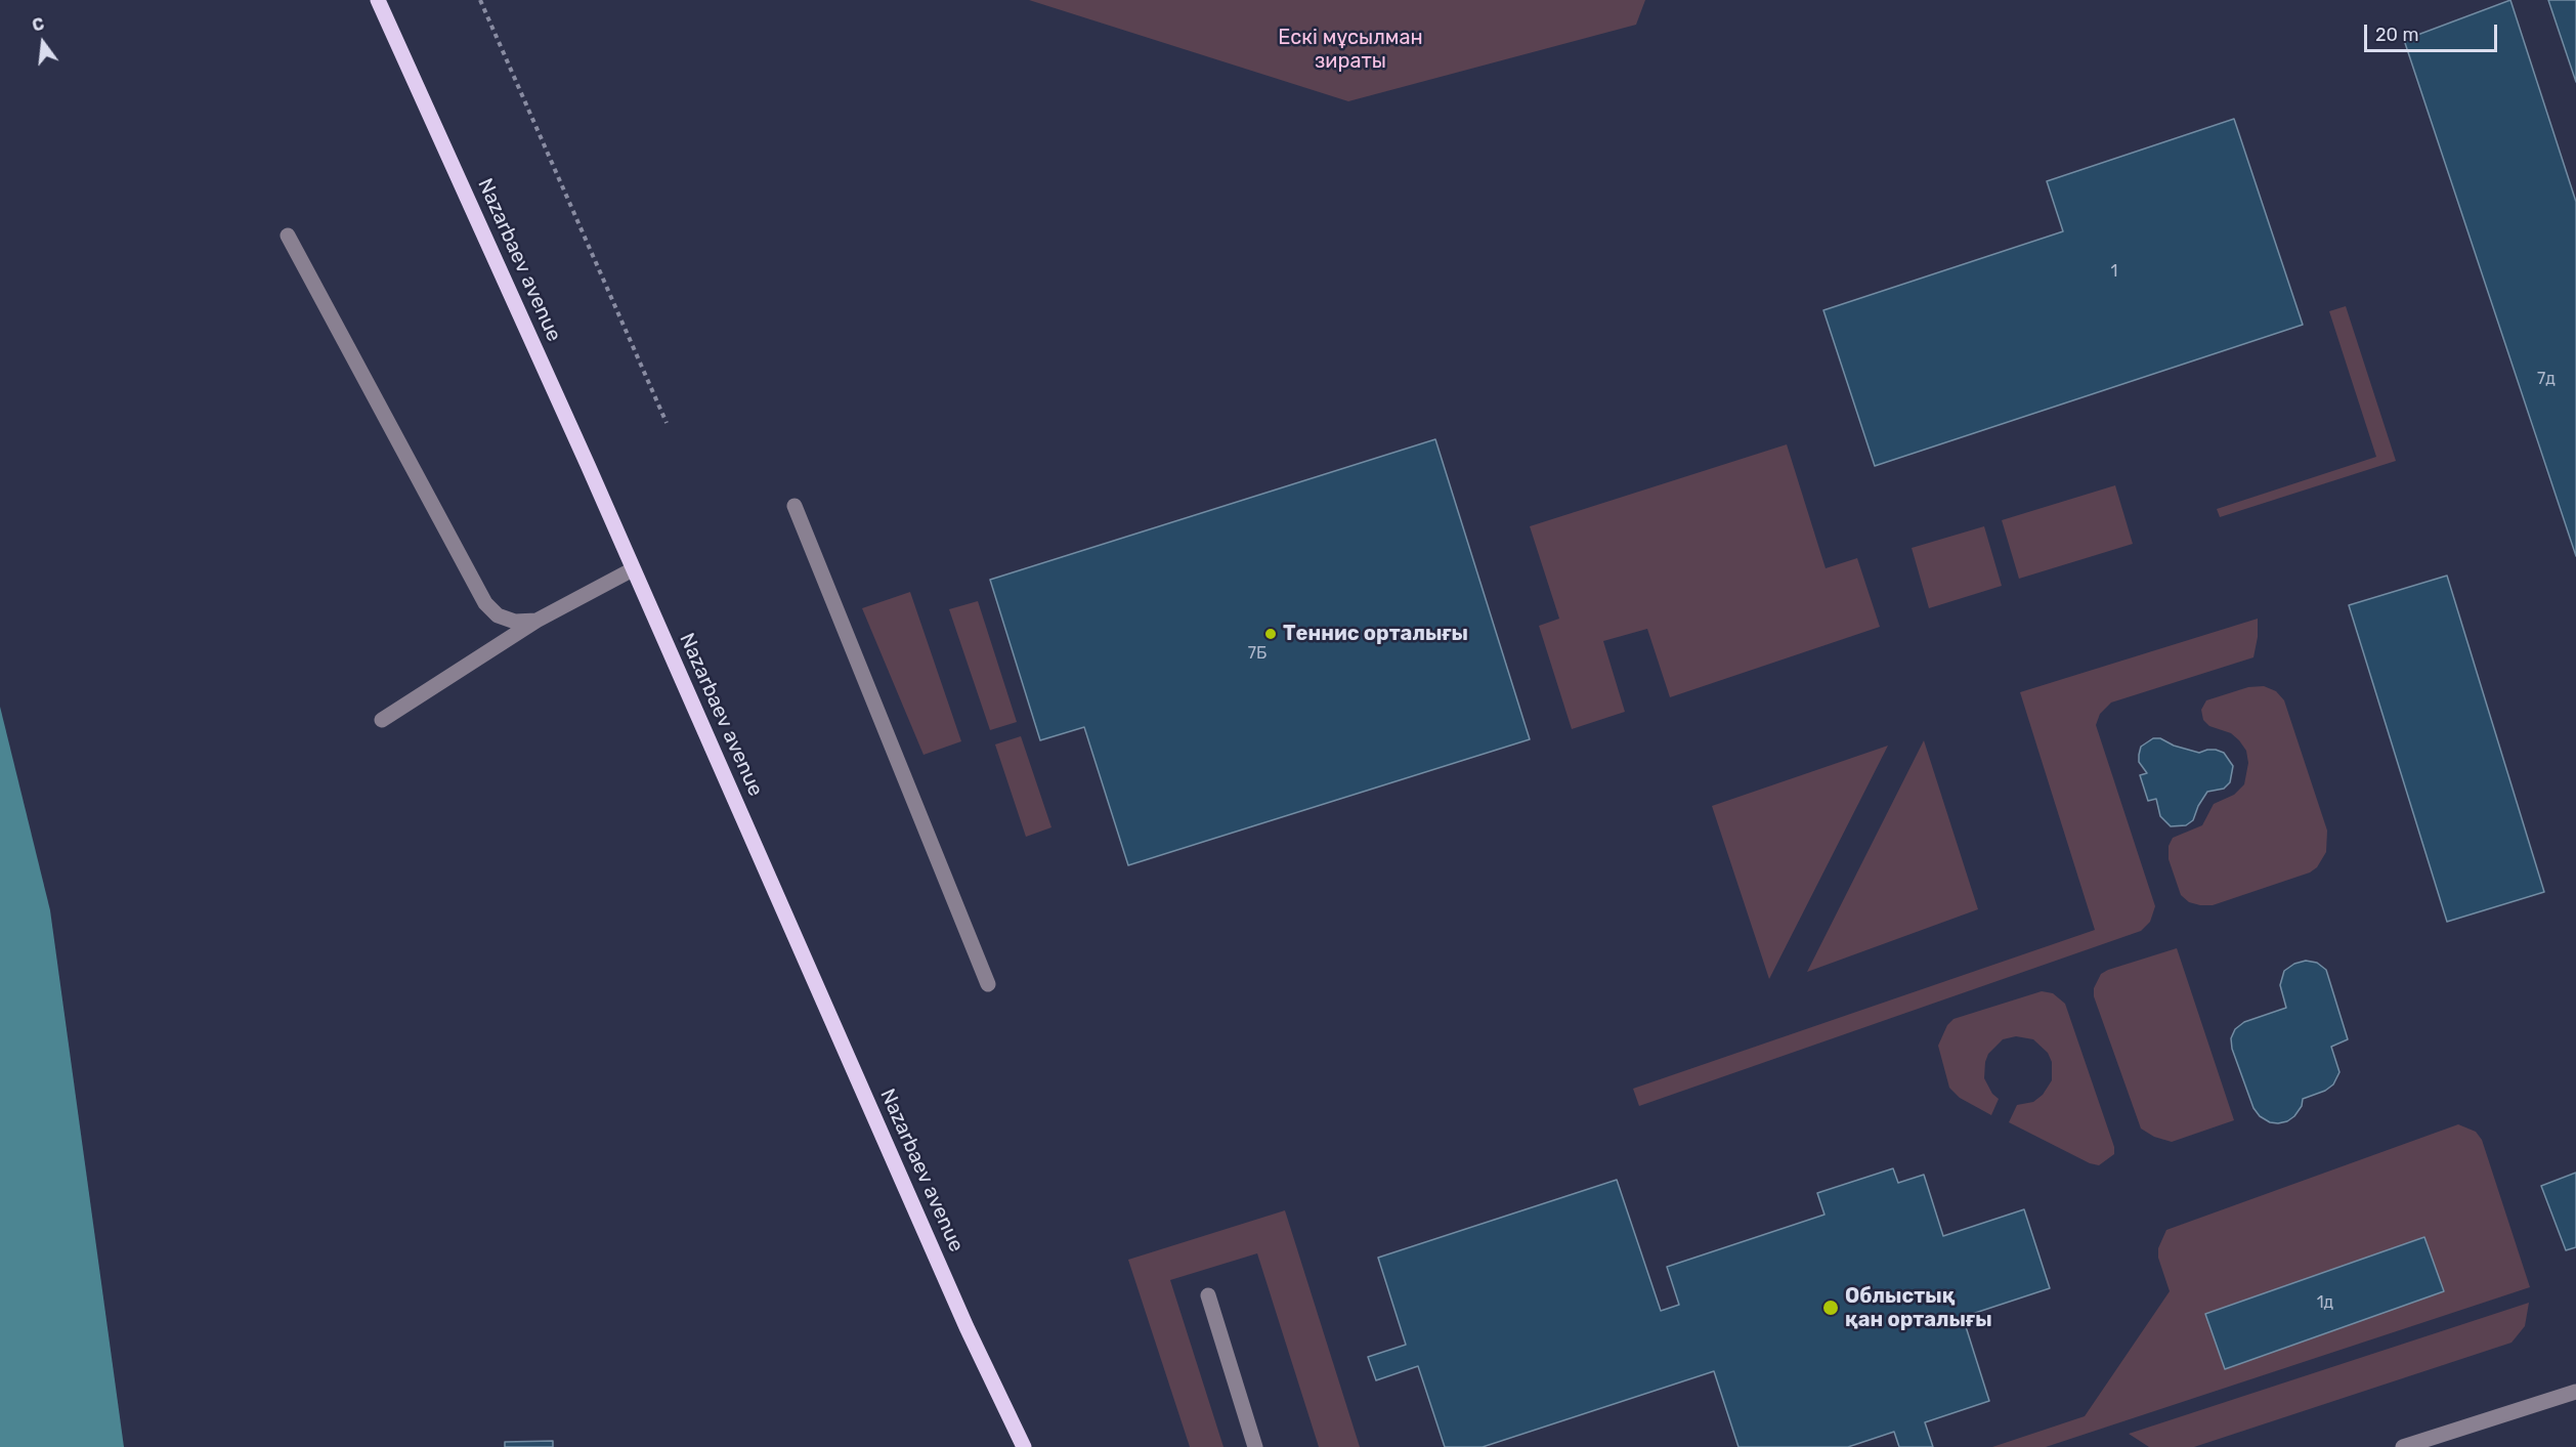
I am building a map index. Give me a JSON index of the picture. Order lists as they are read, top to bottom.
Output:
{
  "streets": {
    "main road": ["Nazarbaev avenue"]
  },
  "parks": ["Ескі мұсылман зираты"],
  "places": ["Теннис орталығы", "Облыстық қан орталығы"],
  "house_numbers": [
    "1",
    "7д",
    "7Б",
    "1д"
  ],
  "scale_bar": "20 m",
  "north": "top"
}
